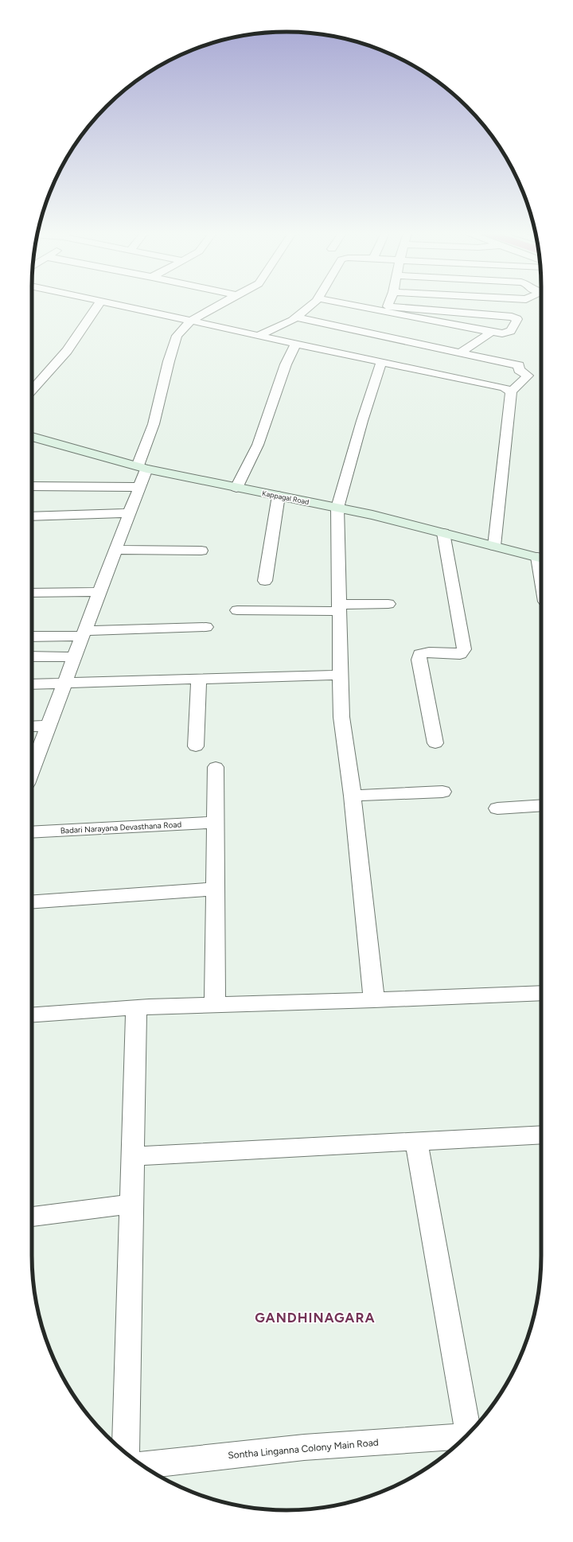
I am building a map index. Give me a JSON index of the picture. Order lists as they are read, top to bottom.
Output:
{
  "streets": {
    "main road": ["Kappagal Road"],
    "street": ["Badari Narayana Devasthana Road", "Sontha Linganna Colony Main Road"]
  },
  "districts": ["GANDHINAGARA"]
}
